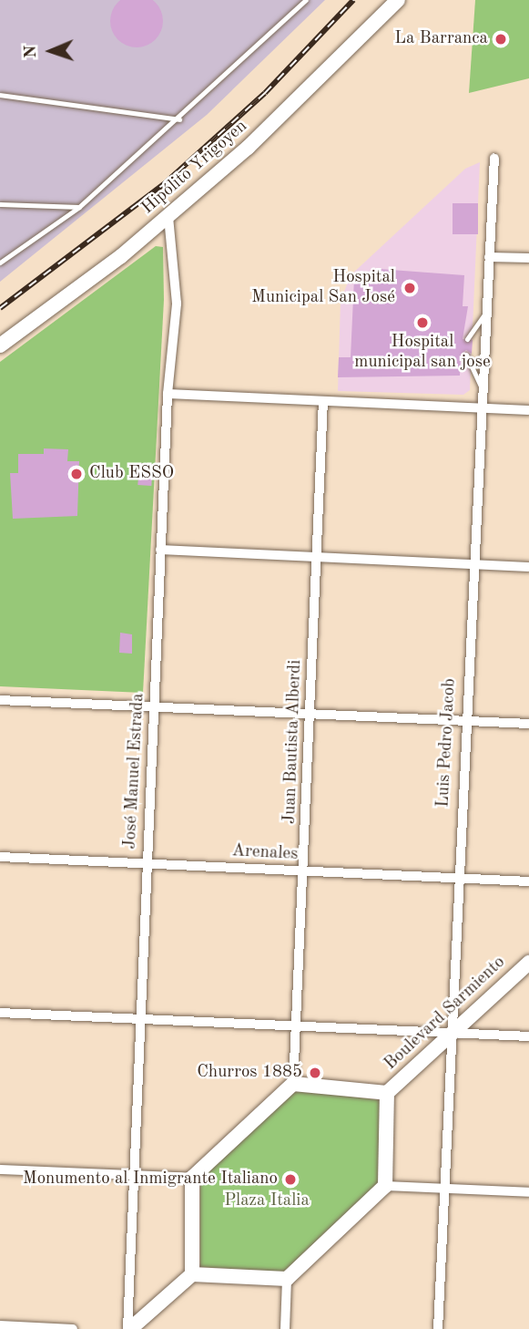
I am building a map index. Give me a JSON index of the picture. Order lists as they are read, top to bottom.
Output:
{
  "streets": {
    "main road": ["Hipólito Yrigoyen", "Boulevard Sarmiento"],
    "street": [
      "Juan Bautista Alberdi",
      "Luis Pedro Jacob",
      "José Manuel Estrada",
      "Arenales"
    ]
  },
  "crossings": [
    ["Hipólito Yrigoyen", "José Manuel Estrada"],
    ["Juan Bautista Alberdi", "Arenales"],
    ["Juan Bautista Alberdi", "Boulevard Sarmiento"],
    ["Luis Pedro Jacob", "Arenales"],
    ["Luis Pedro Jacob", "Boulevard Sarmiento"],
    ["José Manuel Estrada", "Arenales"]
  ],
  "parks": ["Plaza Italia"],
  "places": [
    "La Barranca",
    "Hospital Municipal San José",
    "Hospital municipal san jose",
    "Club ESSO",
    "Churros 1885",
    "Monumento al Inmigrante Italiano"
  ],
  "north": "left"
}
